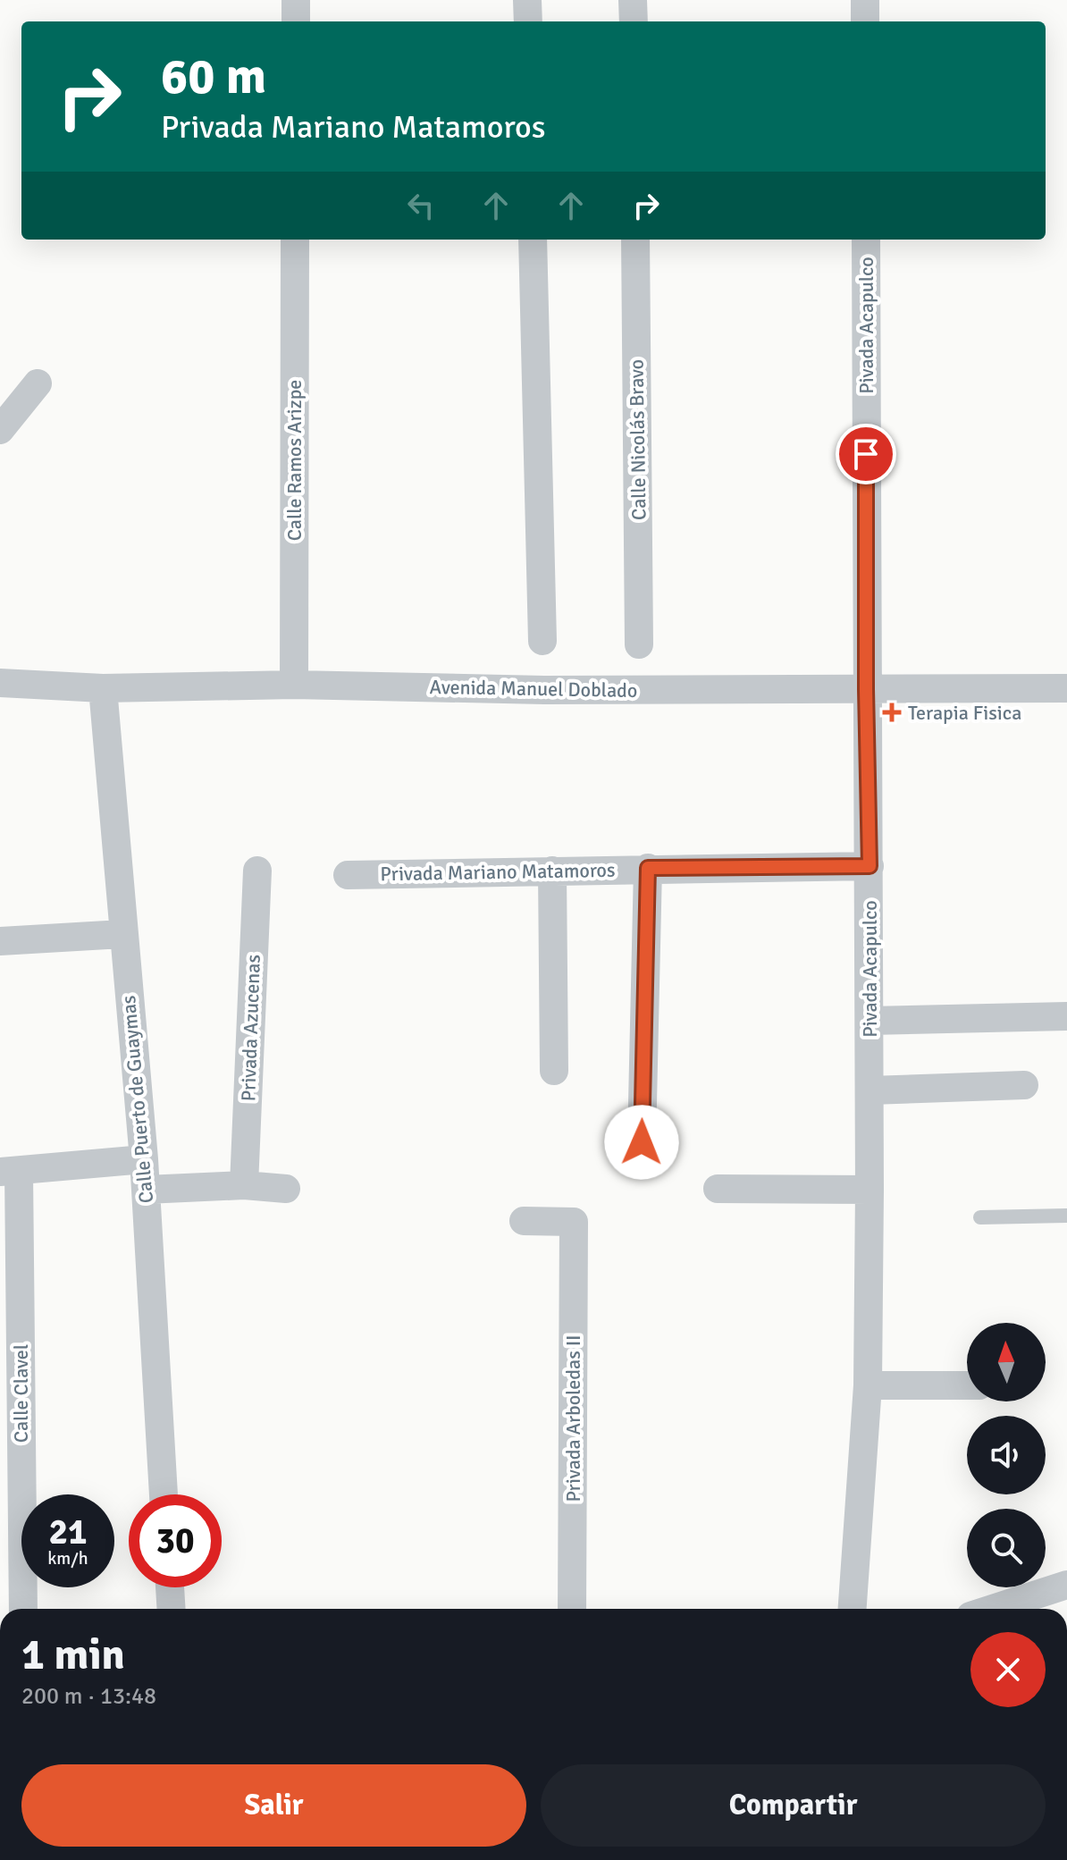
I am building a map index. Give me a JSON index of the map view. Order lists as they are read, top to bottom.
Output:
{
  "streets": {
    "street": [
      "Pivada Acapulco",
      "Calle Nicolás Bravo",
      "Calle Ramos Arizpe",
      "Avenida Manuel Doblado",
      "Privada Mariano Matamoros",
      "Privada Azucenas",
      "Calle Puerto de Guaymas",
      "Calle Clavel",
      "Privada Arboledas II"
    ]
  },
  "crossings": [
    ["Pivada Acapulco", "Avenida Manuel Doblado"],
    ["Pivada Acapulco", "Privada Mariano Matamoros"],
    ["Calle Ramos Arizpe", "Avenida Manuel Doblado"],
    ["Avenida Manuel Doblado", "Calle Puerto de Guaymas"]
  ],
  "places": {
    "health": ["Terapia Fisica"]
  },
  "north": "top",
  "page": {
    "turn": ["60 m", "Privada Mariano Matamoros"],
    "speed": "21 km/h",
    "limit": "30",
    "heading": ["1 min", "200 m · 13:48"],
    "buttons": ["Salir", "Compartir"]
  }
}
